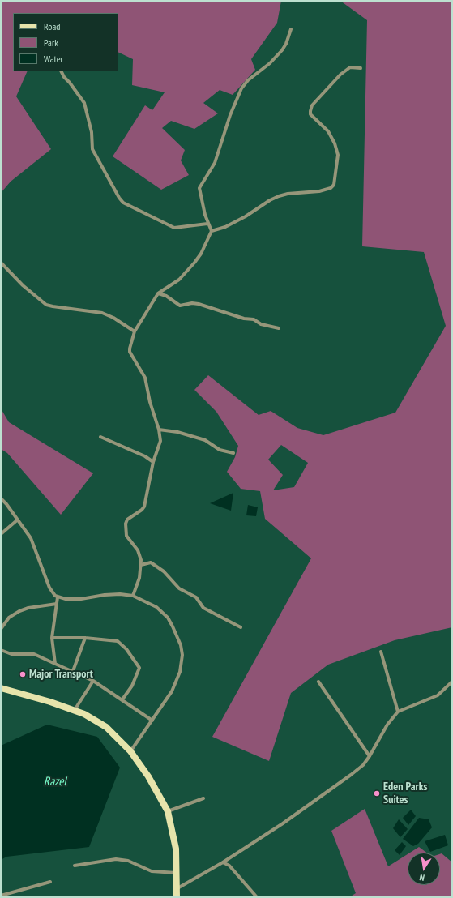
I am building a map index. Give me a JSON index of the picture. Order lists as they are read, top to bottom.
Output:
{
  "water": ["Razel"],
  "places": ["Major Transport", "Eden Parks Suites"],
  "legend": ["Road", "Park", "Water"],
  "north": "bottom"
}
